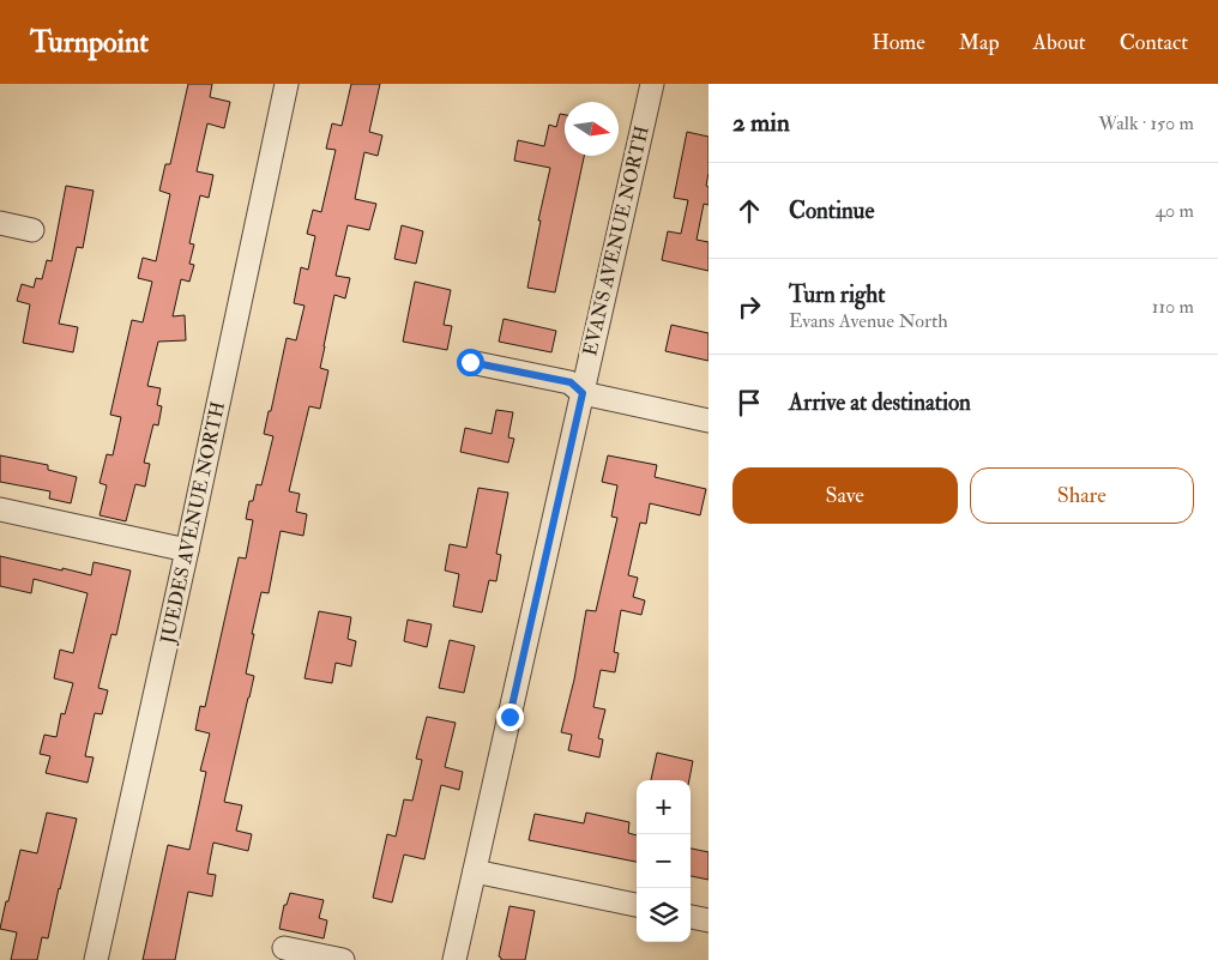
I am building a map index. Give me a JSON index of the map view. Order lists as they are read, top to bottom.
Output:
{
  "streets": {
    "street": ["EVANS AVENUE NORTH", "JUEDES AVENUE NORTH"]
  },
  "north": "right",
  "page": {
    "header": "Turnpoint",
    "nav": [
      "Home",
      "Map",
      "About",
      "Contact"
    ],
    "heading": ["2 min", "Walk · 150 m"],
    "list": [
      ["Continue", "40 m"],
      ["Turn right", "Evans Avenue North", "110 m"],
      "Arrive at destination"
    ],
    "buttons": ["Save", "Share"],
    "map_buttons": ["+", "−"]
  }
}
